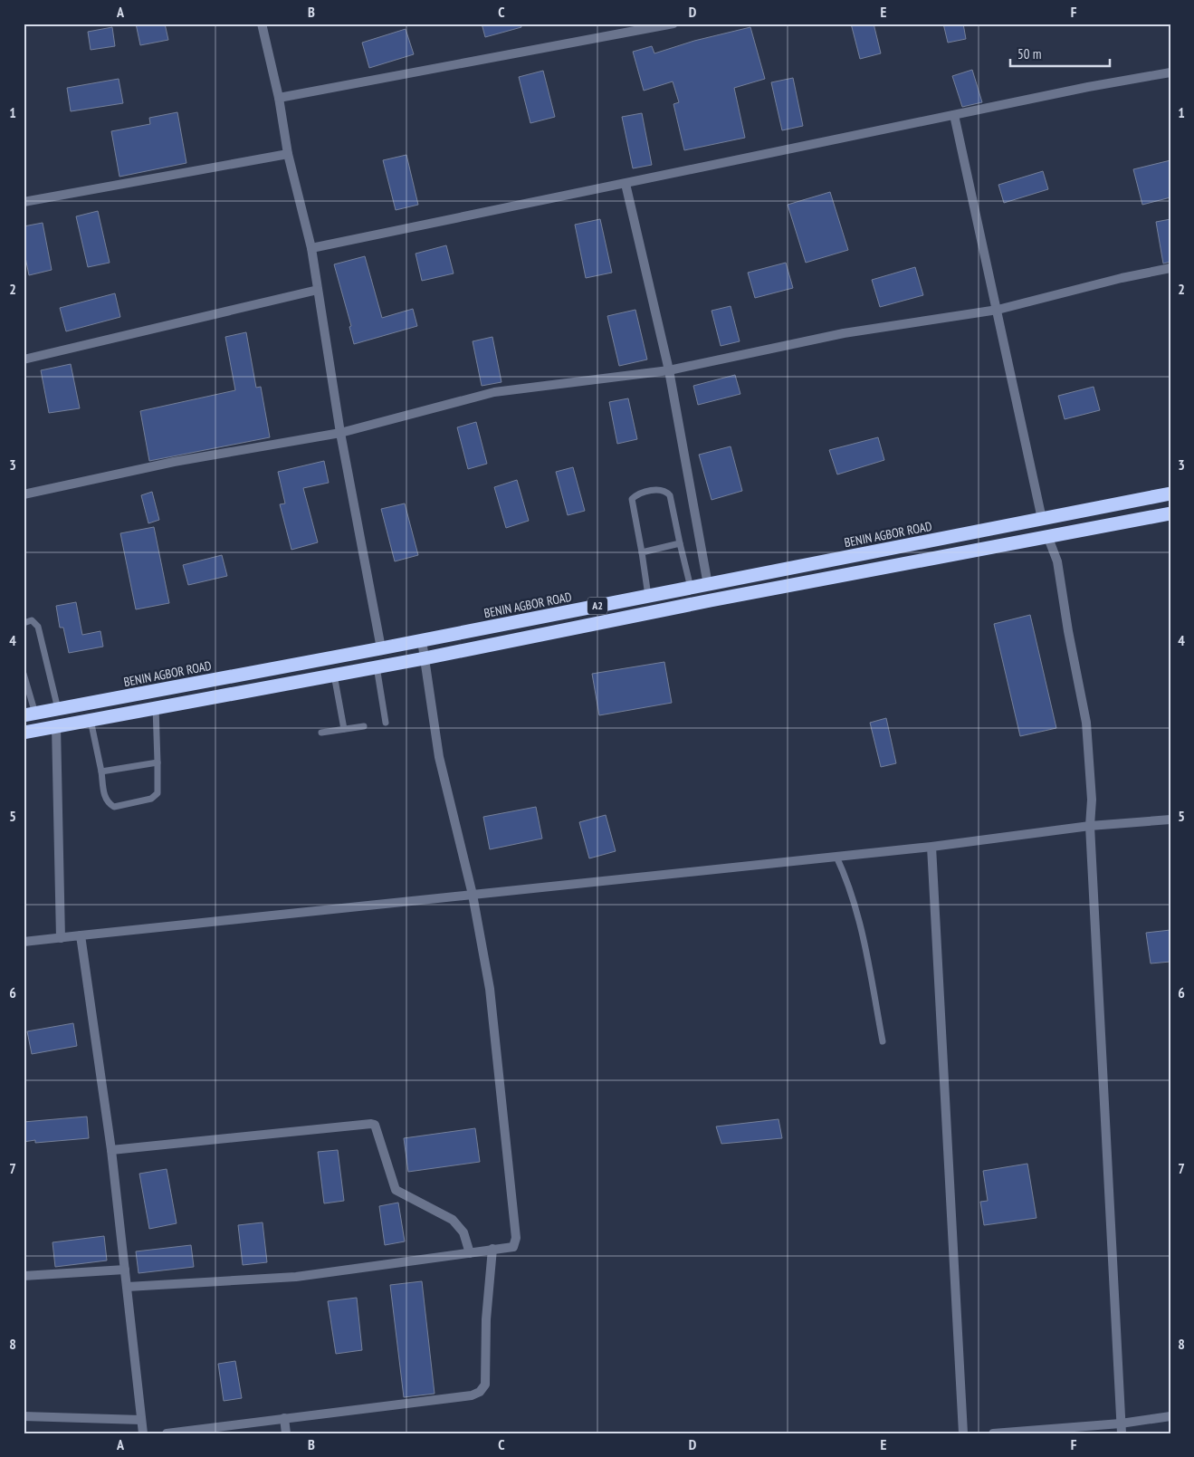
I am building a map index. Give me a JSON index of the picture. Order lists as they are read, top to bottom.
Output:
{
  "streets": {
    "highway": ["BENIN AGBOR ROAD", "A2"]
  },
  "scale_bar": "50 m",
  "grid": {
    "columns": [
      "A",
      "B",
      "C",
      "D",
      "E",
      "F"
    ],
    "rows": [
      "1",
      "2",
      "3",
      "4",
      "5",
      "6",
      "7",
      "8"
    ]
  }
}
